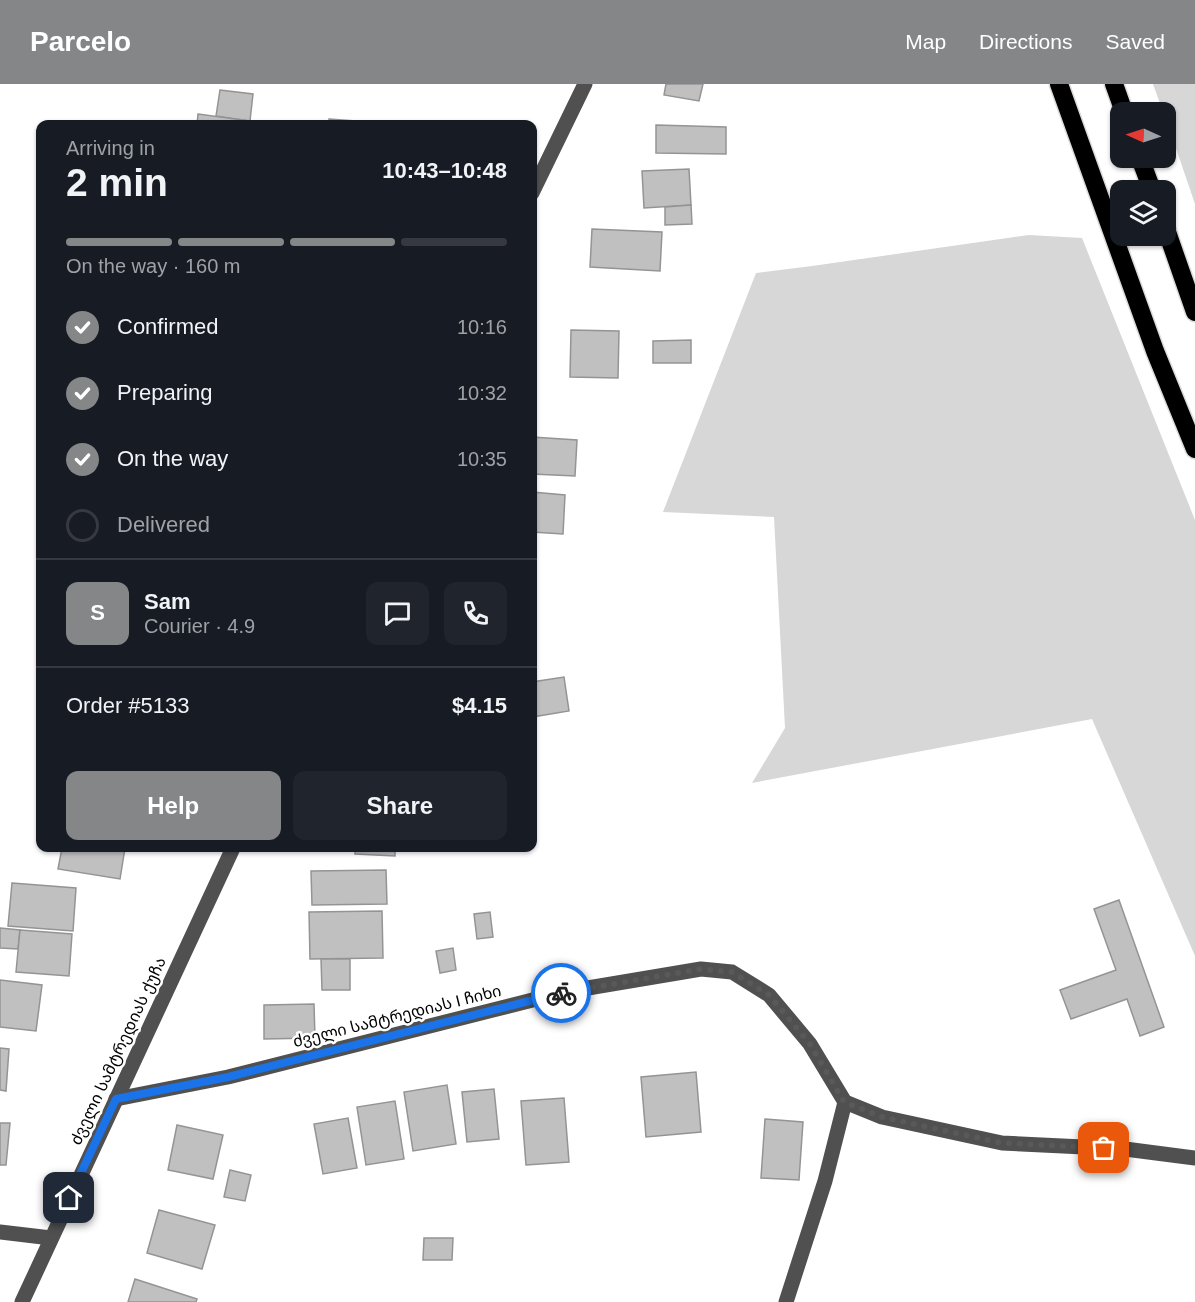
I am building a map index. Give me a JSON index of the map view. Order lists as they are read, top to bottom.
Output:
{
  "streets": {
    "street": ["ძველი სამტრედიას I ჩიხი", "ძველი სამტრედიას ქუჩა"]
  },
  "crossings": [
    ["ძველი სამტრედიას I ჩიხი", "ძველი სამტრედიას ქუჩა"]
  ],
  "north": "left",
  "page": {
    "header": "Parcelo",
    "nav": ["Map", "Directions", "Saved"],
    "heading": ["2 min", "Arriving in", "10:43–10:48"],
    "panel": [
      "Sam",
      "Courier · 4.9",
      "Order #5133",
      "$4.15"
    ],
    "bar": "On the way · 160 m",
    "list": [
      ["Confirmed", "10:16"],
      ["Preparing", "10:32"],
      ["On the way", "10:35"],
      "Delivered"
    ],
    "round": "S",
    "buttons": ["Help", "Share"]
  }
}
